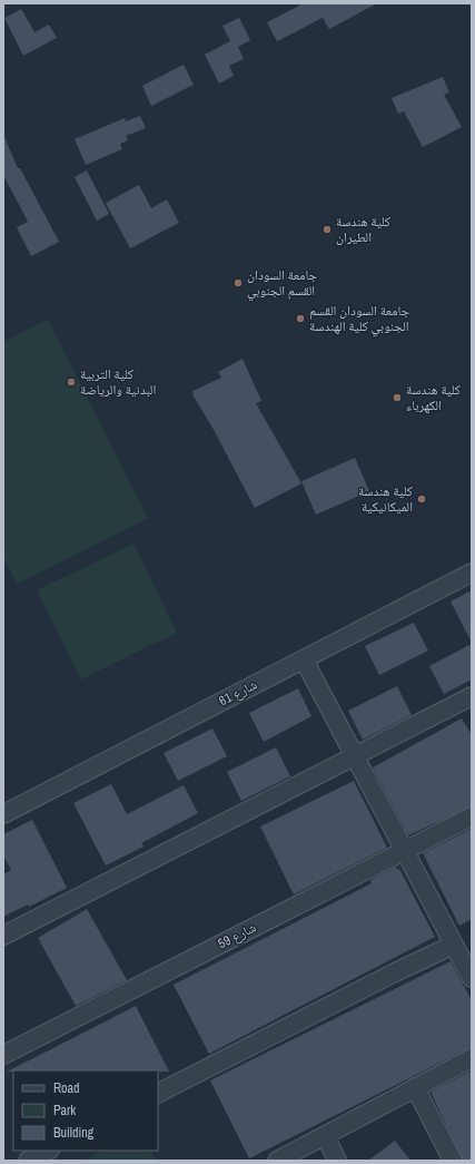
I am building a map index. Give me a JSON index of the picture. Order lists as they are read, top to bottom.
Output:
{
  "streets": {
    "street": ["شارع 61", "شارع 59"]
  },
  "places": [
    "كلية هندسة الطيران",
    "جامعة السودان القسم الجنوبي",
    "جامعة السودان القسم الجنوبي كلية الهندسة",
    "كلية التربية البدنية والرياضة",
    "كلية هندسة الكهرباء",
    "كلية هندسة الميكانيكية"
  ],
  "legend": ["Road", "Park", "Building"]
}
